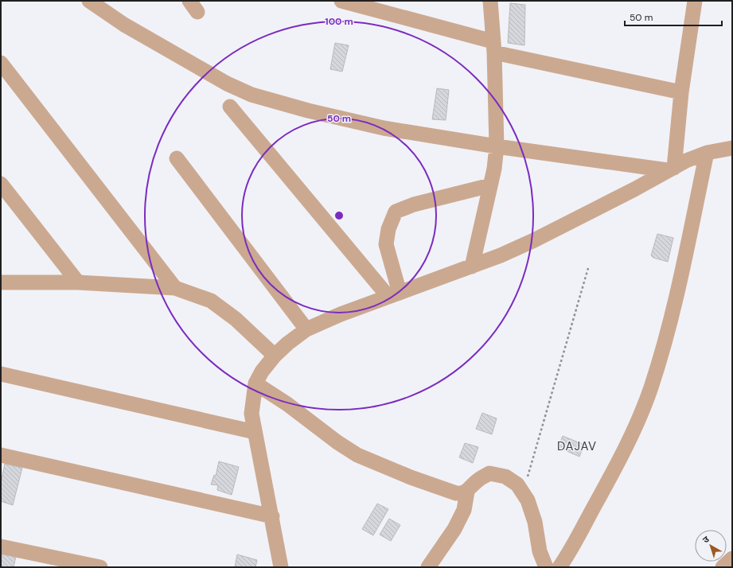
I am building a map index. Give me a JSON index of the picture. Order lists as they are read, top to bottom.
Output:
{
  "districts": ["DAJAV"],
  "scale_bar": "50 m",
  "north": "top left",
  "rings": ["100 m", "50 m"]
}
